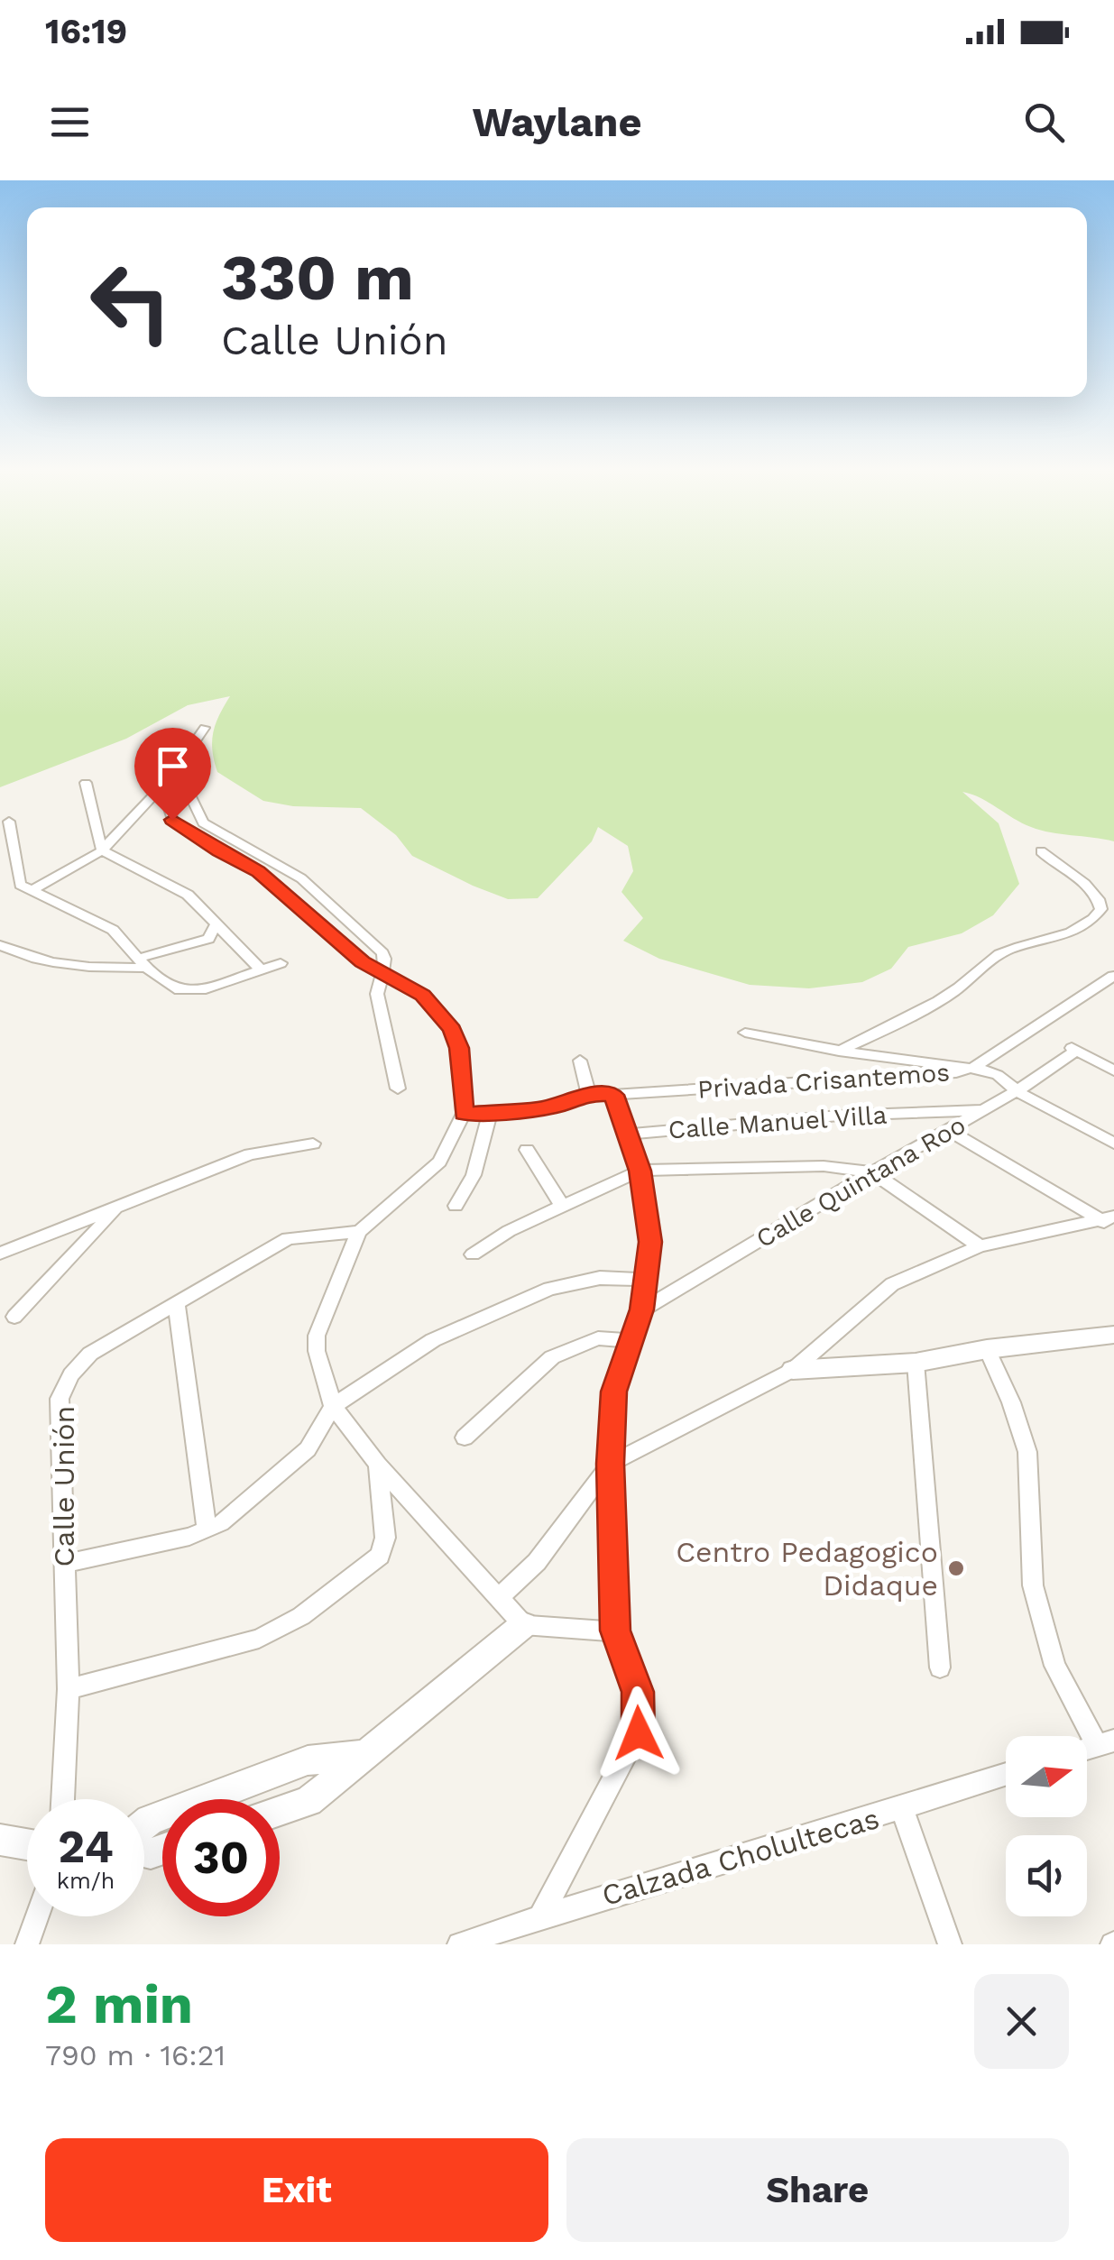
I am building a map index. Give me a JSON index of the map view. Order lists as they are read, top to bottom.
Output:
{
  "streets": {
    "street": [
      "Privada Crisantemos",
      "Calle Manuel Villa",
      "Calle Quintana Roo",
      "Calle Unión",
      "Calzada Cholultecas"
    ]
  },
  "crossings": [
    ["Calle Manuel Villa", "Calle Quintana Roo"]
  ],
  "places": ["Centro Pedagogico Didaque"],
  "north": "right",
  "page": {
    "status": "16:19",
    "header": "Waylane",
    "turn": ["330 m", "Calle Unión"],
    "speed": "24 km/h",
    "limit": "30",
    "heading": ["2 min", "790 m · 16:21"],
    "buttons": ["Exit", "Share"]
  }
}
